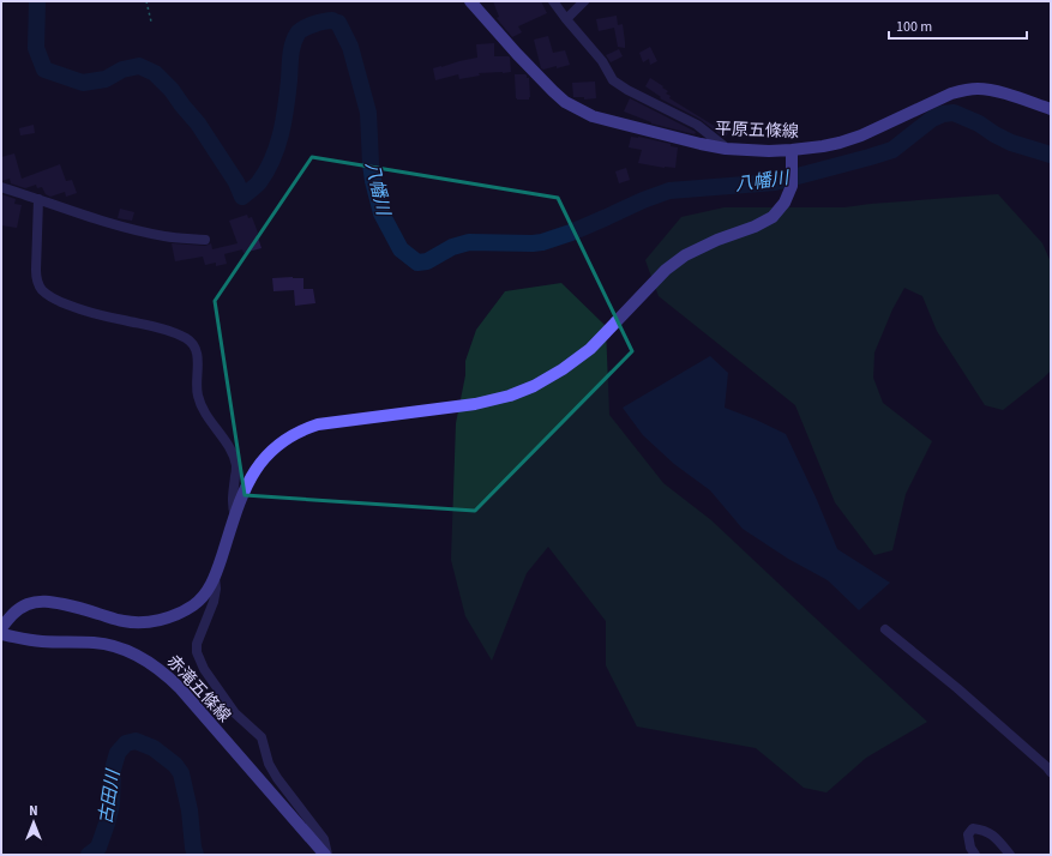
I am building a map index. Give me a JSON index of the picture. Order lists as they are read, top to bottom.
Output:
{
  "streets": {
    "main road": ["平原五條線", "赤滝五條線"]
  },
  "water": ["八幡川", "古田川"],
  "scale_bar": "100 m",
  "north": "top"
}
